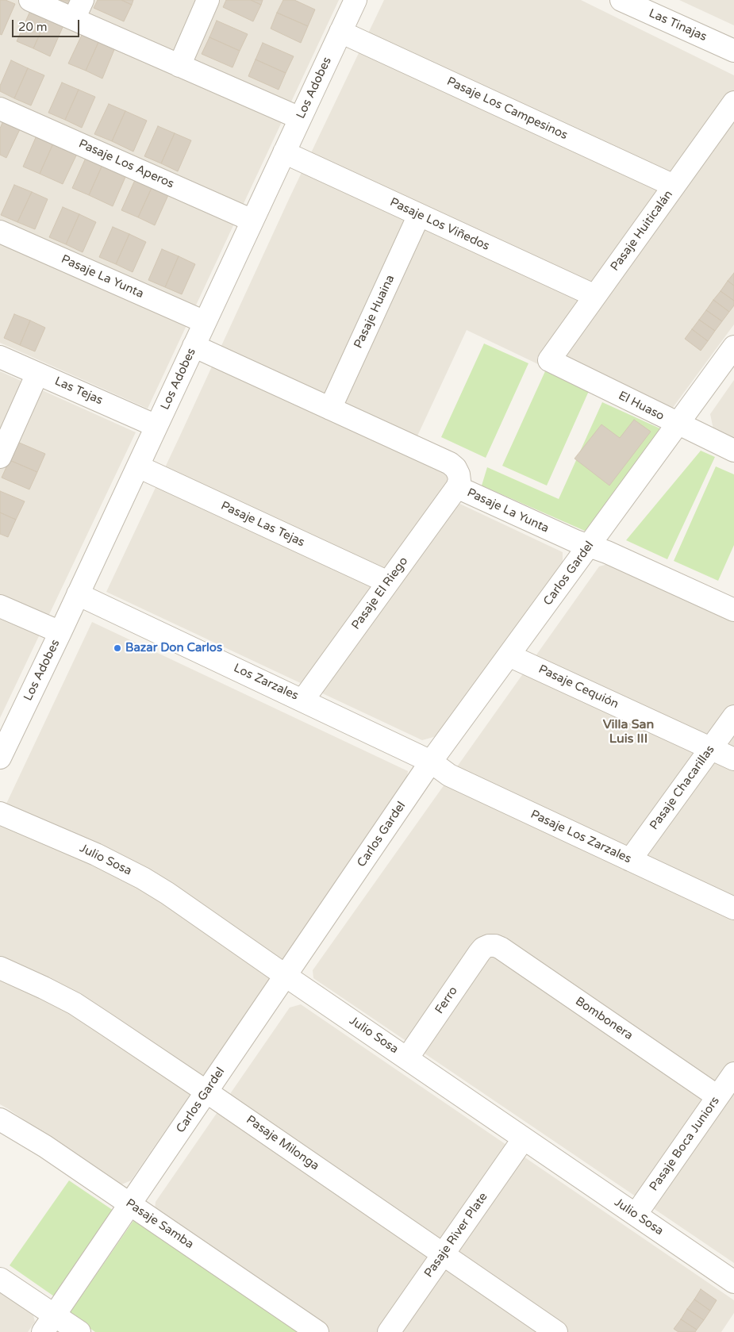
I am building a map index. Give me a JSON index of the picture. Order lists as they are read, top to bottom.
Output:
{
  "streets": {
    "street": [
      "Las Tinajas",
      "Los Adobes",
      "Pasaje Los Campesinos",
      "Pasaje Los Aperos",
      "Pasaje Los Viñedos",
      "Pasaje Huiticalán",
      "Pasaje La Yunta",
      "Pasaje Huaina",
      "Las Tejas",
      "El Huaso",
      "Pasaje Las Tejas",
      "Carlos Gardel",
      "Pasaje El Riego",
      "Los Zarzales",
      "Pasaje Cequión",
      "Pasaje Chacarillas",
      "Pasaje Los Zarzales",
      "Julio Sosa",
      "Ferro",
      "Bombonera",
      "Pasaje Milonga",
      "Pasaje Boca Juniors",
      "Pasaje Samba",
      "Pasaje River Plate"
    ]
  },
  "crossings": [
    ["Los Adobes", "Pasaje Los Campesinos"],
    ["Los Adobes", "Pasaje Los Aperos"],
    ["Los Adobes", "Pasaje Los Viñedos"],
    ["Los Adobes", "Pasaje La Yunta"],
    ["Los Adobes", "Las Tejas"],
    ["Los Adobes", "Pasaje Las Tejas"],
    ["Los Adobes", "Los Zarzales"],
    ["Pasaje Los Campesinos", "Pasaje Huiticalán"],
    ["Pasaje Los Viñedos", "Pasaje Huiticalán"],
    ["Pasaje Los Viñedos", "Pasaje Huaina"],
    ["Pasaje Huiticalán", "El Huaso"],
    ["Pasaje La Yunta", "Pasaje Huaina"],
    ["Pasaje La Yunta", "Carlos Gardel"],
    ["Pasaje La Yunta", "Pasaje El Riego"],
    ["El Huaso", "Carlos Gardel"],
    ["Pasaje Las Tejas", "Pasaje El Riego"],
    ["Carlos Gardel", "Los Zarzales"],
    ["Carlos Gardel", "Pasaje Cequión"],
    ["Carlos Gardel", "Pasaje Los Zarzales"],
    ["Carlos Gardel", "Julio Sosa"],
    ["Carlos Gardel", "Pasaje Milonga"],
    ["Carlos Gardel", "Pasaje Samba"],
    ["Pasaje El Riego", "Los Zarzales"],
    ["Los Zarzales", "Pasaje Los Zarzales"],
    ["Pasaje Cequión", "Pasaje Chacarillas"],
    ["Pasaje Chacarillas", "Pasaje Los Zarzales"],
    ["Julio Sosa", "Ferro"],
    ["Julio Sosa", "Pasaje Boca Juniors"],
    ["Julio Sosa", "Pasaje River Plate"],
    ["Ferro", "Bombonera"],
    ["Bombonera", "Pasaje Boca Juniors"],
    ["Pasaje Milonga", "Pasaje River Plate"]
  ],
  "districts": ["Villa San Luis III"],
  "places": ["Bazar Don Carlos"],
  "scale_bar": "20 m"
}
